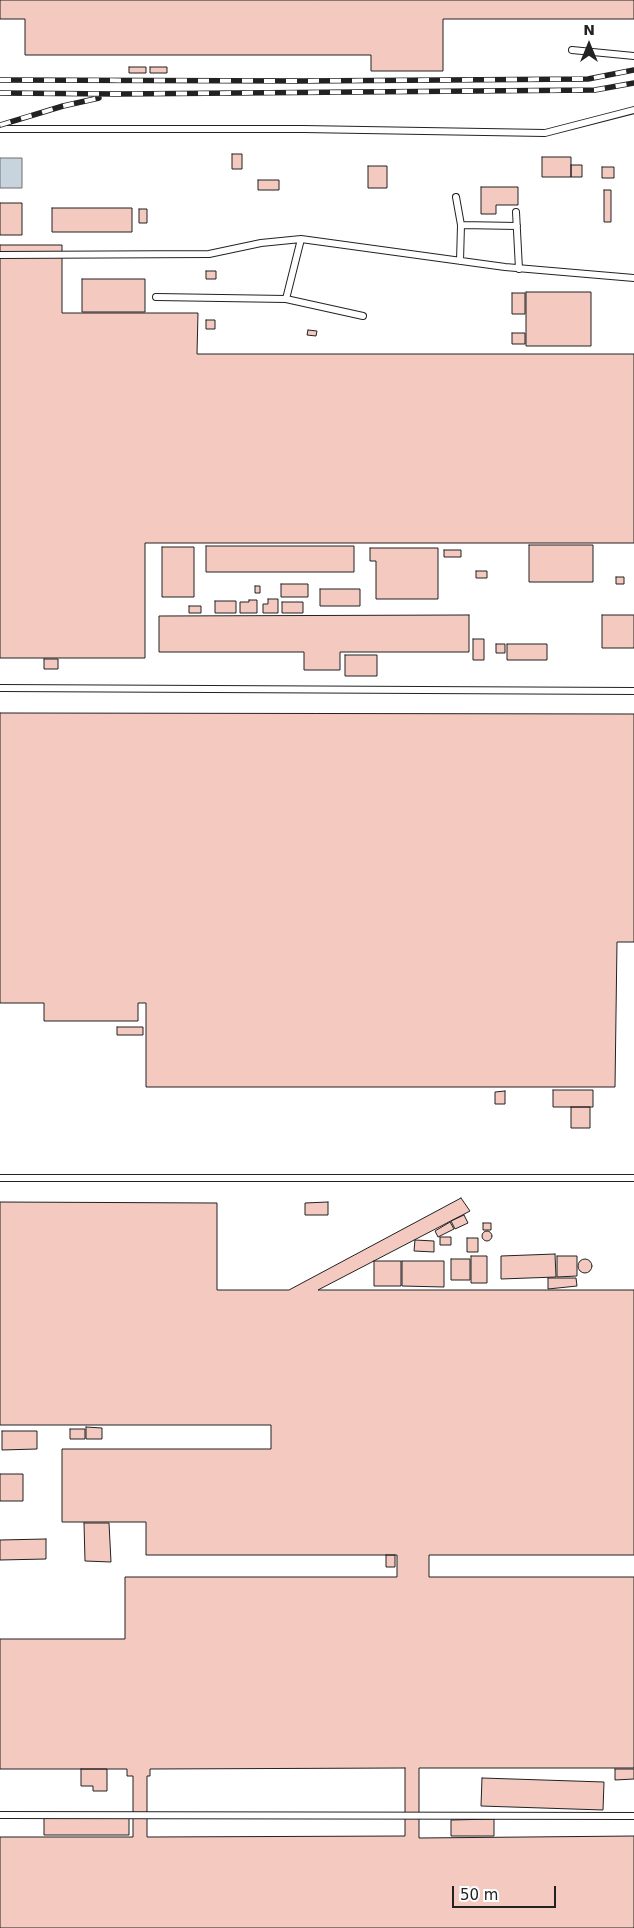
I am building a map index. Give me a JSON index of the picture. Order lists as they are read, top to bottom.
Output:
{
  "scale_bar": "50 m",
  "north": "top"
}
